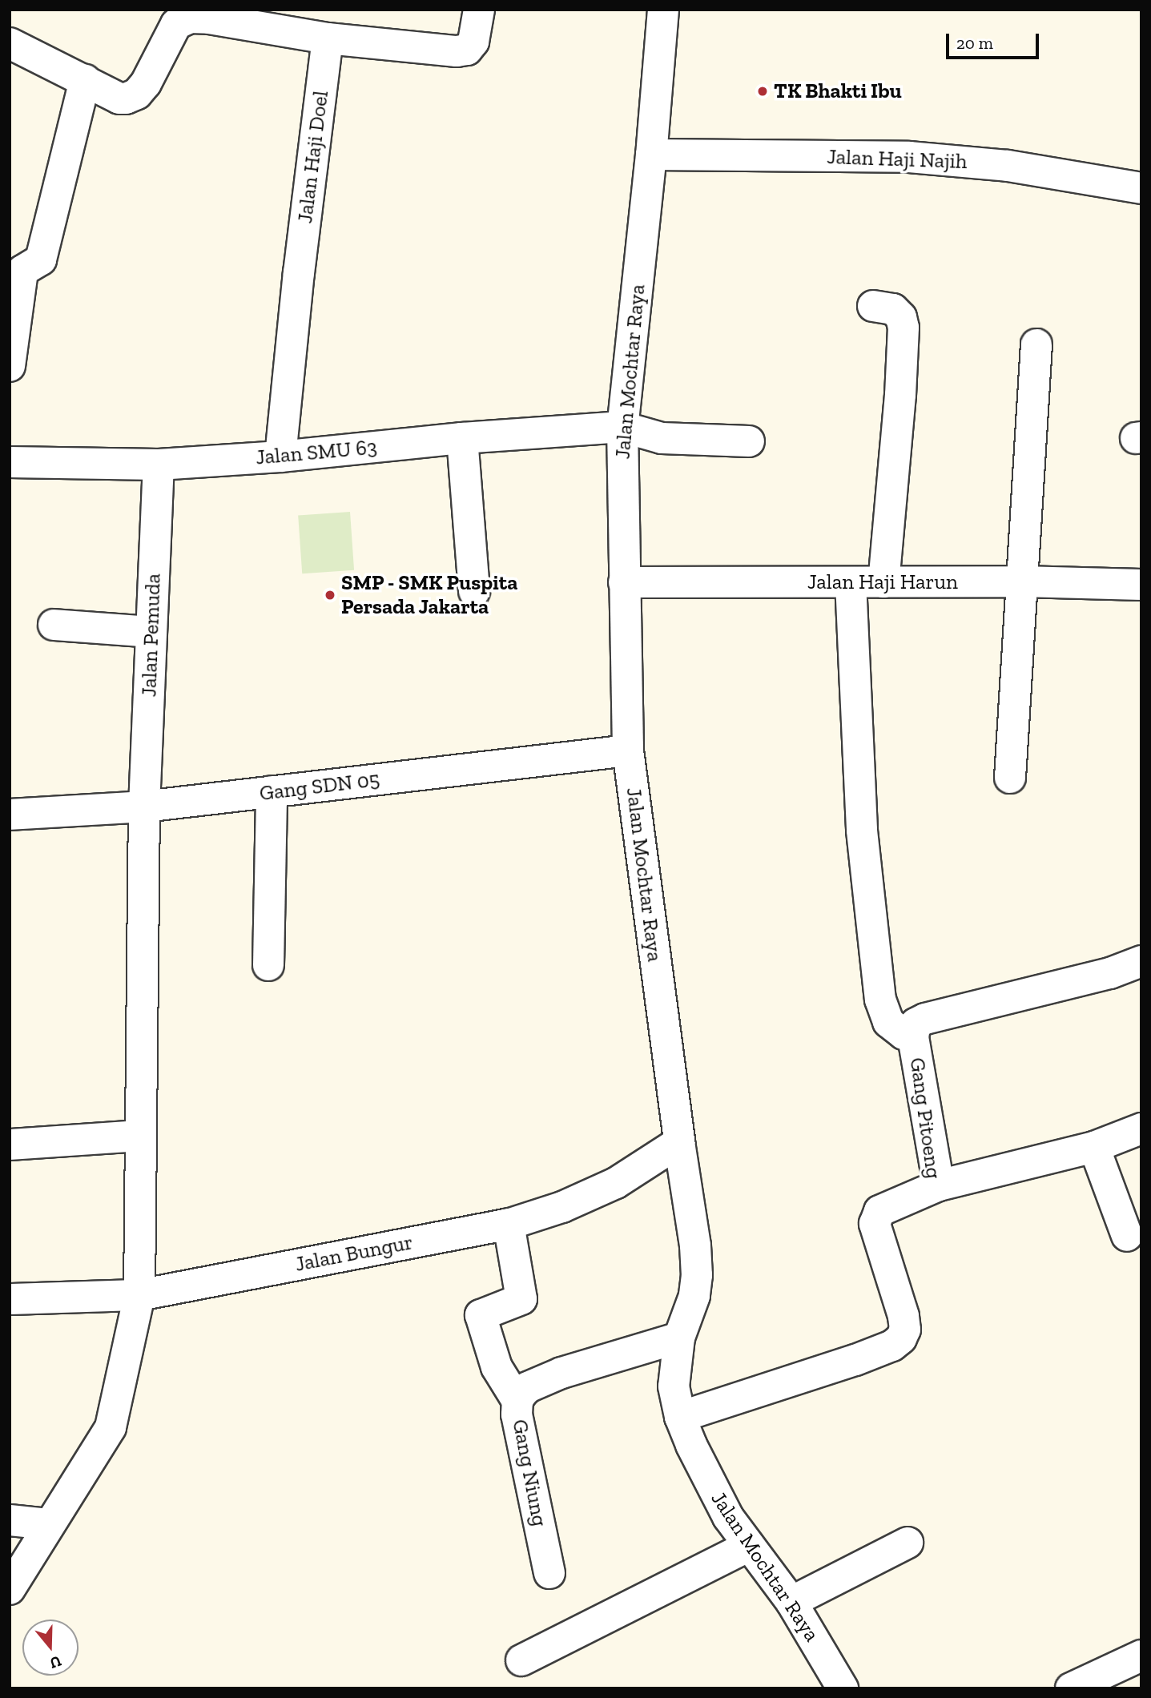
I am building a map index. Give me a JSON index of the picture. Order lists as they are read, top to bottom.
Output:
{
  "streets": {
    "street": [
      "Jalan Haji Doel",
      "Jalan Haji Najih",
      "Jalan Mochtar Raya",
      "Jalan SMU 63",
      "Jalan Haji Harun",
      "Jalan Pemuda",
      "Gang SDN 05",
      "Gang Pitoeng",
      "Jalan Bungur",
      "Gang Niung"
    ]
  },
  "crossings": [
    ["Jalan Haji Doel", "Jalan SMU 63"],
    ["Jalan Haji Najih", "Jalan Mochtar Raya"],
    ["Jalan Mochtar Raya", "Jalan SMU 63"],
    ["Jalan Mochtar Raya", "Jalan Haji Harun"],
    ["Jalan Mochtar Raya", "Gang SDN 05"],
    ["Jalan Mochtar Raya", "Gang Pitoeng"],
    ["Jalan Mochtar Raya", "Jalan Bungur"],
    ["Jalan Mochtar Raya", "Gang Niung"],
    ["Jalan SMU 63", "Jalan Pemuda"],
    ["Jalan Pemuda", "Gang SDN 05"],
    ["Jalan Pemuda", "Jalan Bungur"]
  ],
  "places": ["TK Bhakti Ibu", "SMP - SMK Puspita Persada Jakarta"],
  "scale_bar": "20 m",
  "north": "bottom"
}
